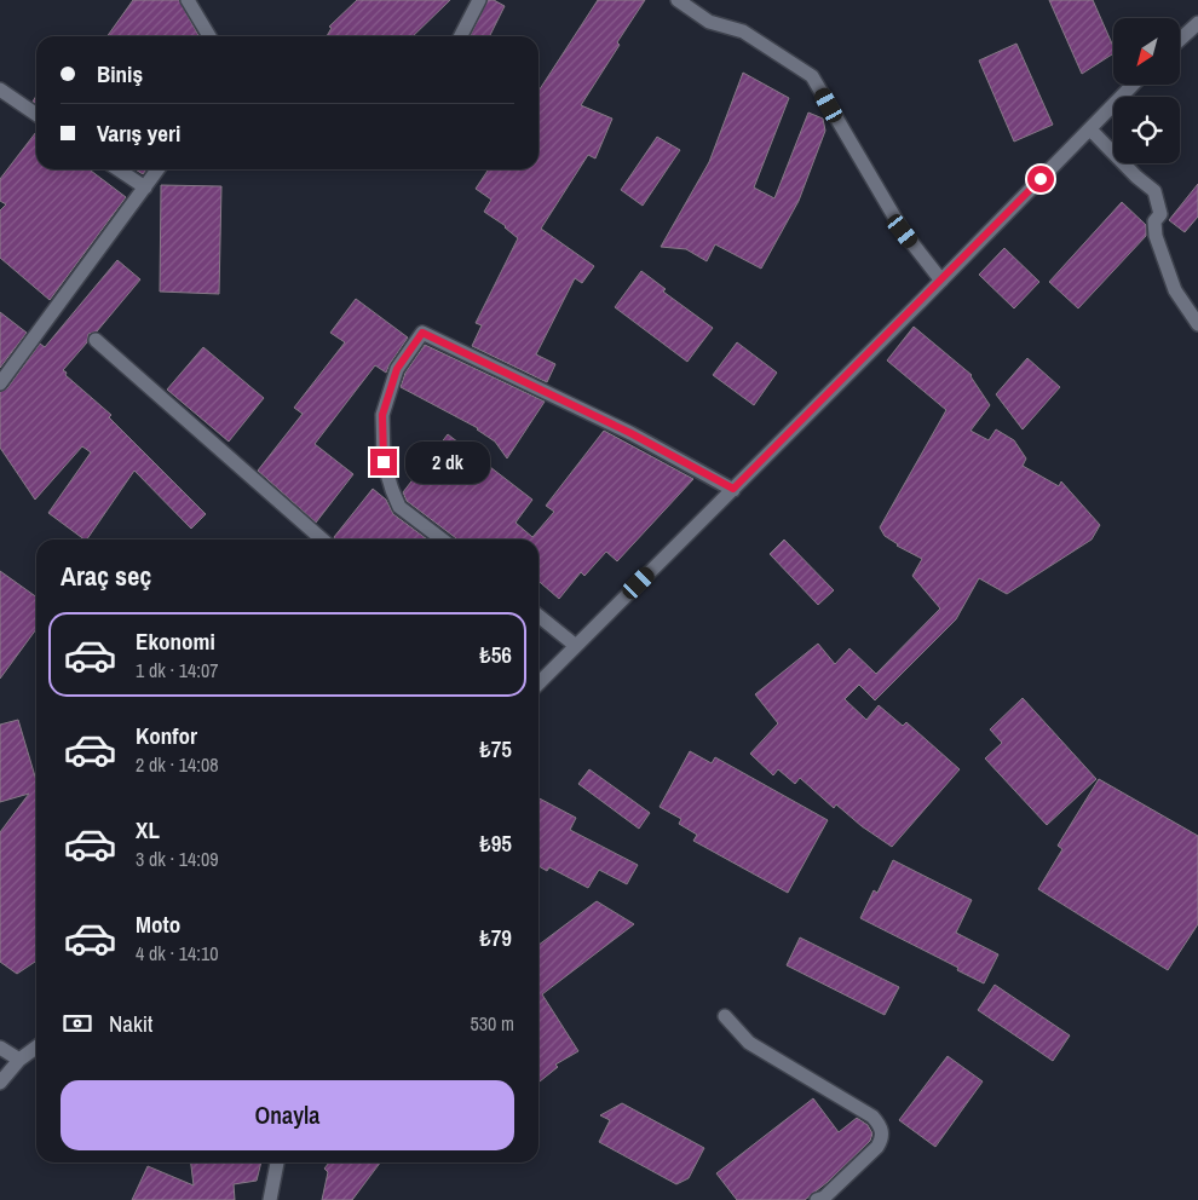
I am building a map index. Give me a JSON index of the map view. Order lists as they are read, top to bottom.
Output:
{
  "north": "bottom left",
  "page": {
    "banner": ["Biniş", "Varış yeri"],
    "bubble": "2 dk",
    "heading": "Araç seç",
    "list": [
      {
        "name": "Ekonomi",
        "note": "1 dk · 14:07",
        "value": "₺56"
      },
      {
        "name": "Konfor",
        "note": "2 dk · 14:08",
        "value": "₺75"
      },
      {
        "name": "XL",
        "note": "3 dk · 14:09",
        "value": "₺95"
      },
      {
        "name": "Moto",
        "note": "4 dk · 14:10",
        "value": "₺79"
      }
    ],
    "pay": ["Nakit", "530 m"],
    "buttons": "Onayla"
  }
}
